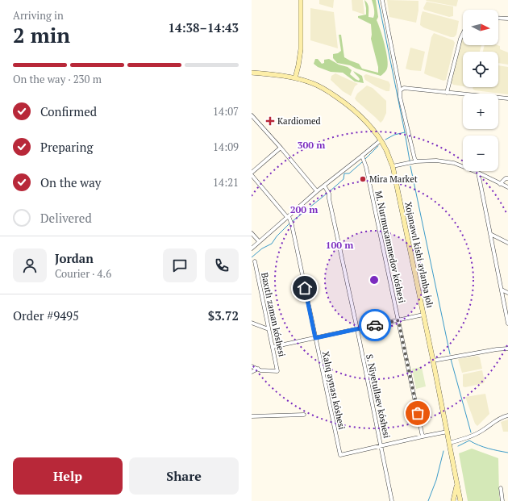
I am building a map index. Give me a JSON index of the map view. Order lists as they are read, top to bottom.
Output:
{
  "streets": {
    "main road": ["Xojanawıl kishi aylanba jolı"],
    "street": [
      "M. Nurmuxammedov kóshesi",
      "Baxıtlı zaman kóshesi",
      "Xalıq aynası kóshesi",
      "S. Niyetullaev kóshesi"
    ]
  },
  "crossings": [
    ["Xalıq aynası kóshesi", "S. Niyetullaev kóshesi"]
  ],
  "places": {
    "health": ["Kardiomed"],
    "other": ["Mira Market"]
  },
  "north": "right",
  "page": {
    "heading": ["2 min", "Arriving in", "14:38–14:43"],
    "panel": [
      "Jordan",
      "Courier · 4.6",
      "Order #9495",
      "$3.72"
    ],
    "map_buttons": ["+", "−"],
    "bar": "On the way · 230 m",
    "list": [
      ["Confirmed", "14:07"],
      ["Preparing", "14:09"],
      ["On the way", "14:21"],
      "Delivered"
    ],
    "buttons": ["Help", "Share"]
  },
  "rings": ["300 m", "200 m", "100 m"]
}
